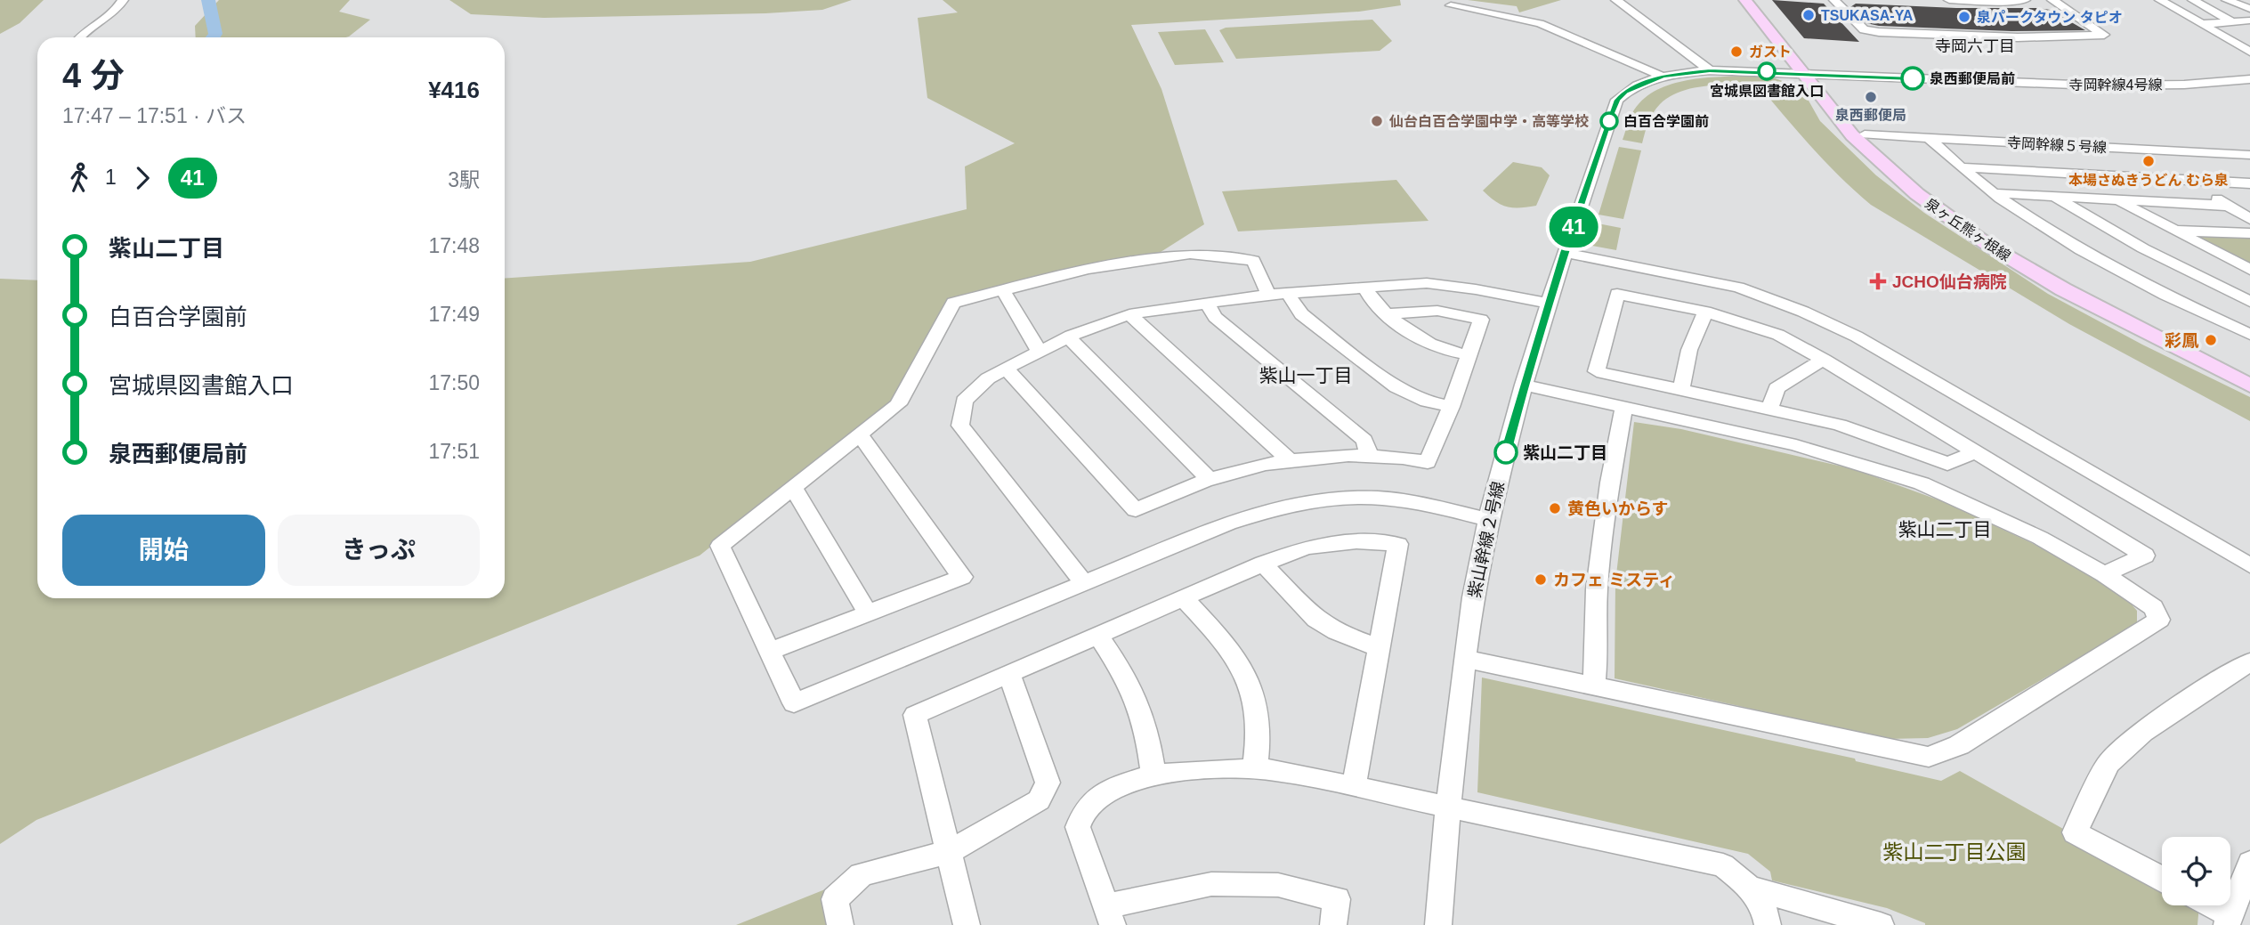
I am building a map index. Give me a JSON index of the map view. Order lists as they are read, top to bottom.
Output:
{
  "streets": {
    "main road": ["泉ヶ丘熊ヶ根線"],
    "street": ["寺岡幹線4号線", "寺岡幹線５号線", "紫山幹線２号線"]
  },
  "crossings": [
    ["寺岡幹線4号線", "泉ヶ丘熊ヶ根線"],
    ["寺岡幹線4号線", "紫山幹線２号線"],
    ["寺岡幹線５号線", "泉ヶ丘熊ヶ根線"],
    ["泉ヶ丘熊ヶ根線", "紫山幹線２号線"]
  ],
  "districts": ["寺岡六丁目", "紫山一丁目", "紫山二丁目"],
  "parks": ["紫山二丁目公園"],
  "places": {
    "other": [
      "TSUKASA-YA",
      "泉パークタウン タピオ",
      "ガスト",
      "宮城県図書館入口",
      "泉西郵便局前",
      "泉西郵便局",
      "仙台白百合学園中学・高等学校",
      "白百合学園前",
      "本場さぬきうどん むら泉",
      "彩鳳",
      "紫山二丁目",
      "黄色いからす",
      "カフェ ミスティ"
    ],
    "health": ["JCHO仙台病院"]
  },
  "lines": ["bus line 41"],
  "page": {
    "on_map": "41",
    "heading": ["4 分", "17:47 – 17:51 · バス", "¥416"],
    "legs": ["1", "41", "3駅"],
    "list": [
      {
        "name": "紫山二丁目",
        "value": "17:48"
      },
      {
        "name": "白百合学園前",
        "value": "17:49"
      },
      {
        "name": "宮城県図書館入口",
        "value": "17:50"
      },
      {
        "name": "泉西郵便局前",
        "value": "17:51"
      }
    ],
    "buttons": ["開始", "きっぷ"]
  }
}
